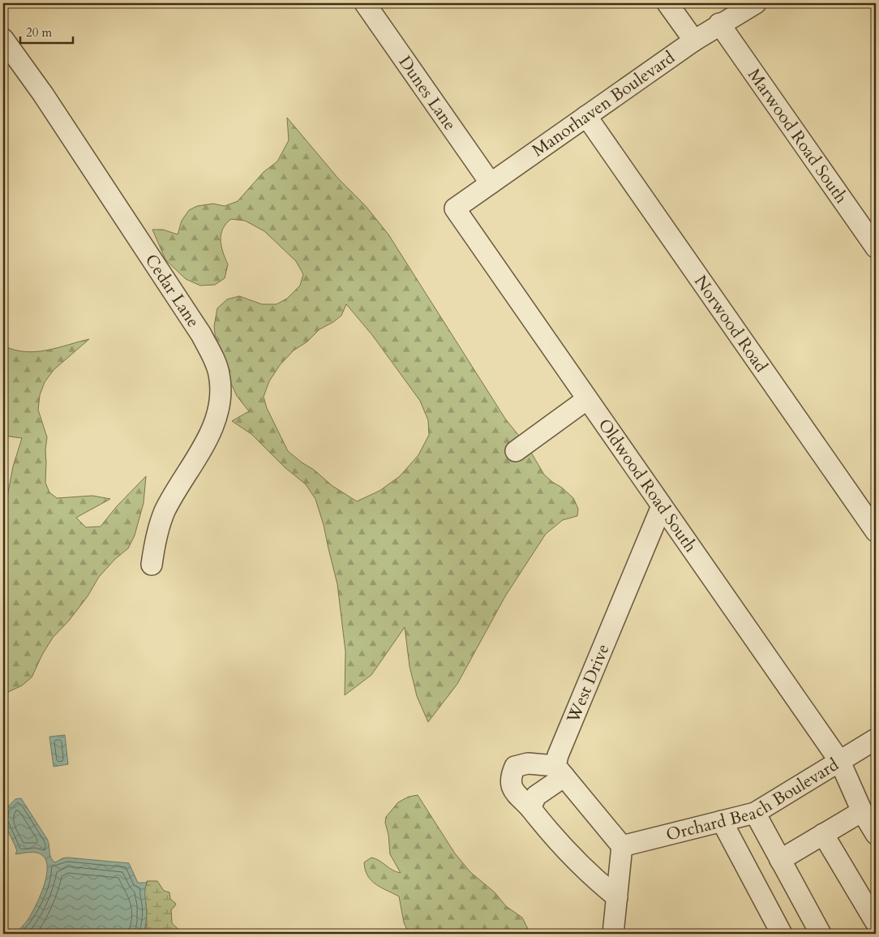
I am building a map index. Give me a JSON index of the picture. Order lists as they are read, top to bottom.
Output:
{
  "streets": {
    "street": [
      "Dunes Lane",
      "Manorhaven Boulevard",
      "Marwood Road South",
      "Cedar Lane",
      "Norwood Road",
      "Oldwood Road South",
      "West Drive",
      "Orchard Beach Boulevard"
    ]
  },
  "crossings": [
    ["Dunes Lane", "Manorhaven Boulevard"],
    ["Manorhaven Boulevard", "Marwood Road South"],
    ["Manorhaven Boulevard", "Norwood Road"],
    ["Manorhaven Boulevard", "Oldwood Road South"],
    ["Oldwood Road South", "West Drive"],
    ["Oldwood Road South", "Orchard Beach Boulevard"]
  ],
  "scale_bar": "20 m"
}
